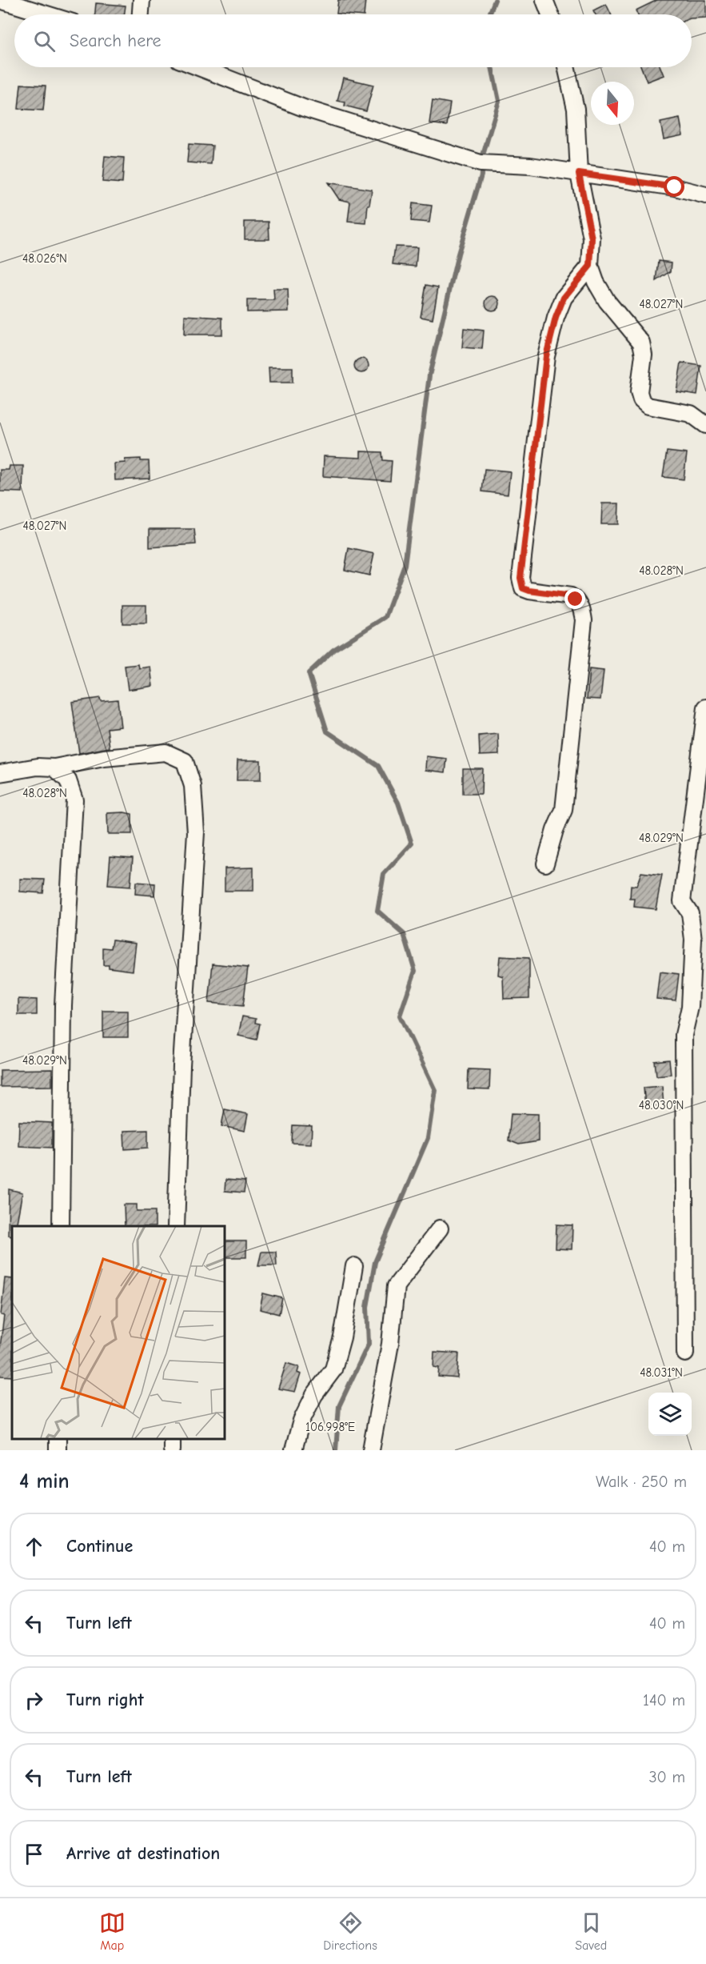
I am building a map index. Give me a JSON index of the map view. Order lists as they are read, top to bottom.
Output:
{
  "north": "bottom",
  "page": {
    "search": "Search here",
    "heading": ["4 min", "Walk · 250 m"],
    "list": [
      ["Continue", "40 m"],
      ["Turn left", "40 m"],
      ["Turn right", "140 m"],
      ["Turn left", "30 m"],
      "Arrive at destination"
    ],
    "nav": ["Map", "Directions", "Saved"]
  },
  "coordinates": [
    "48.026°N",
    "48.027°N",
    "48.028°N",
    "48.029°N",
    "48.030°N",
    "48.031°N",
    "106.998°E"
  ]
}
